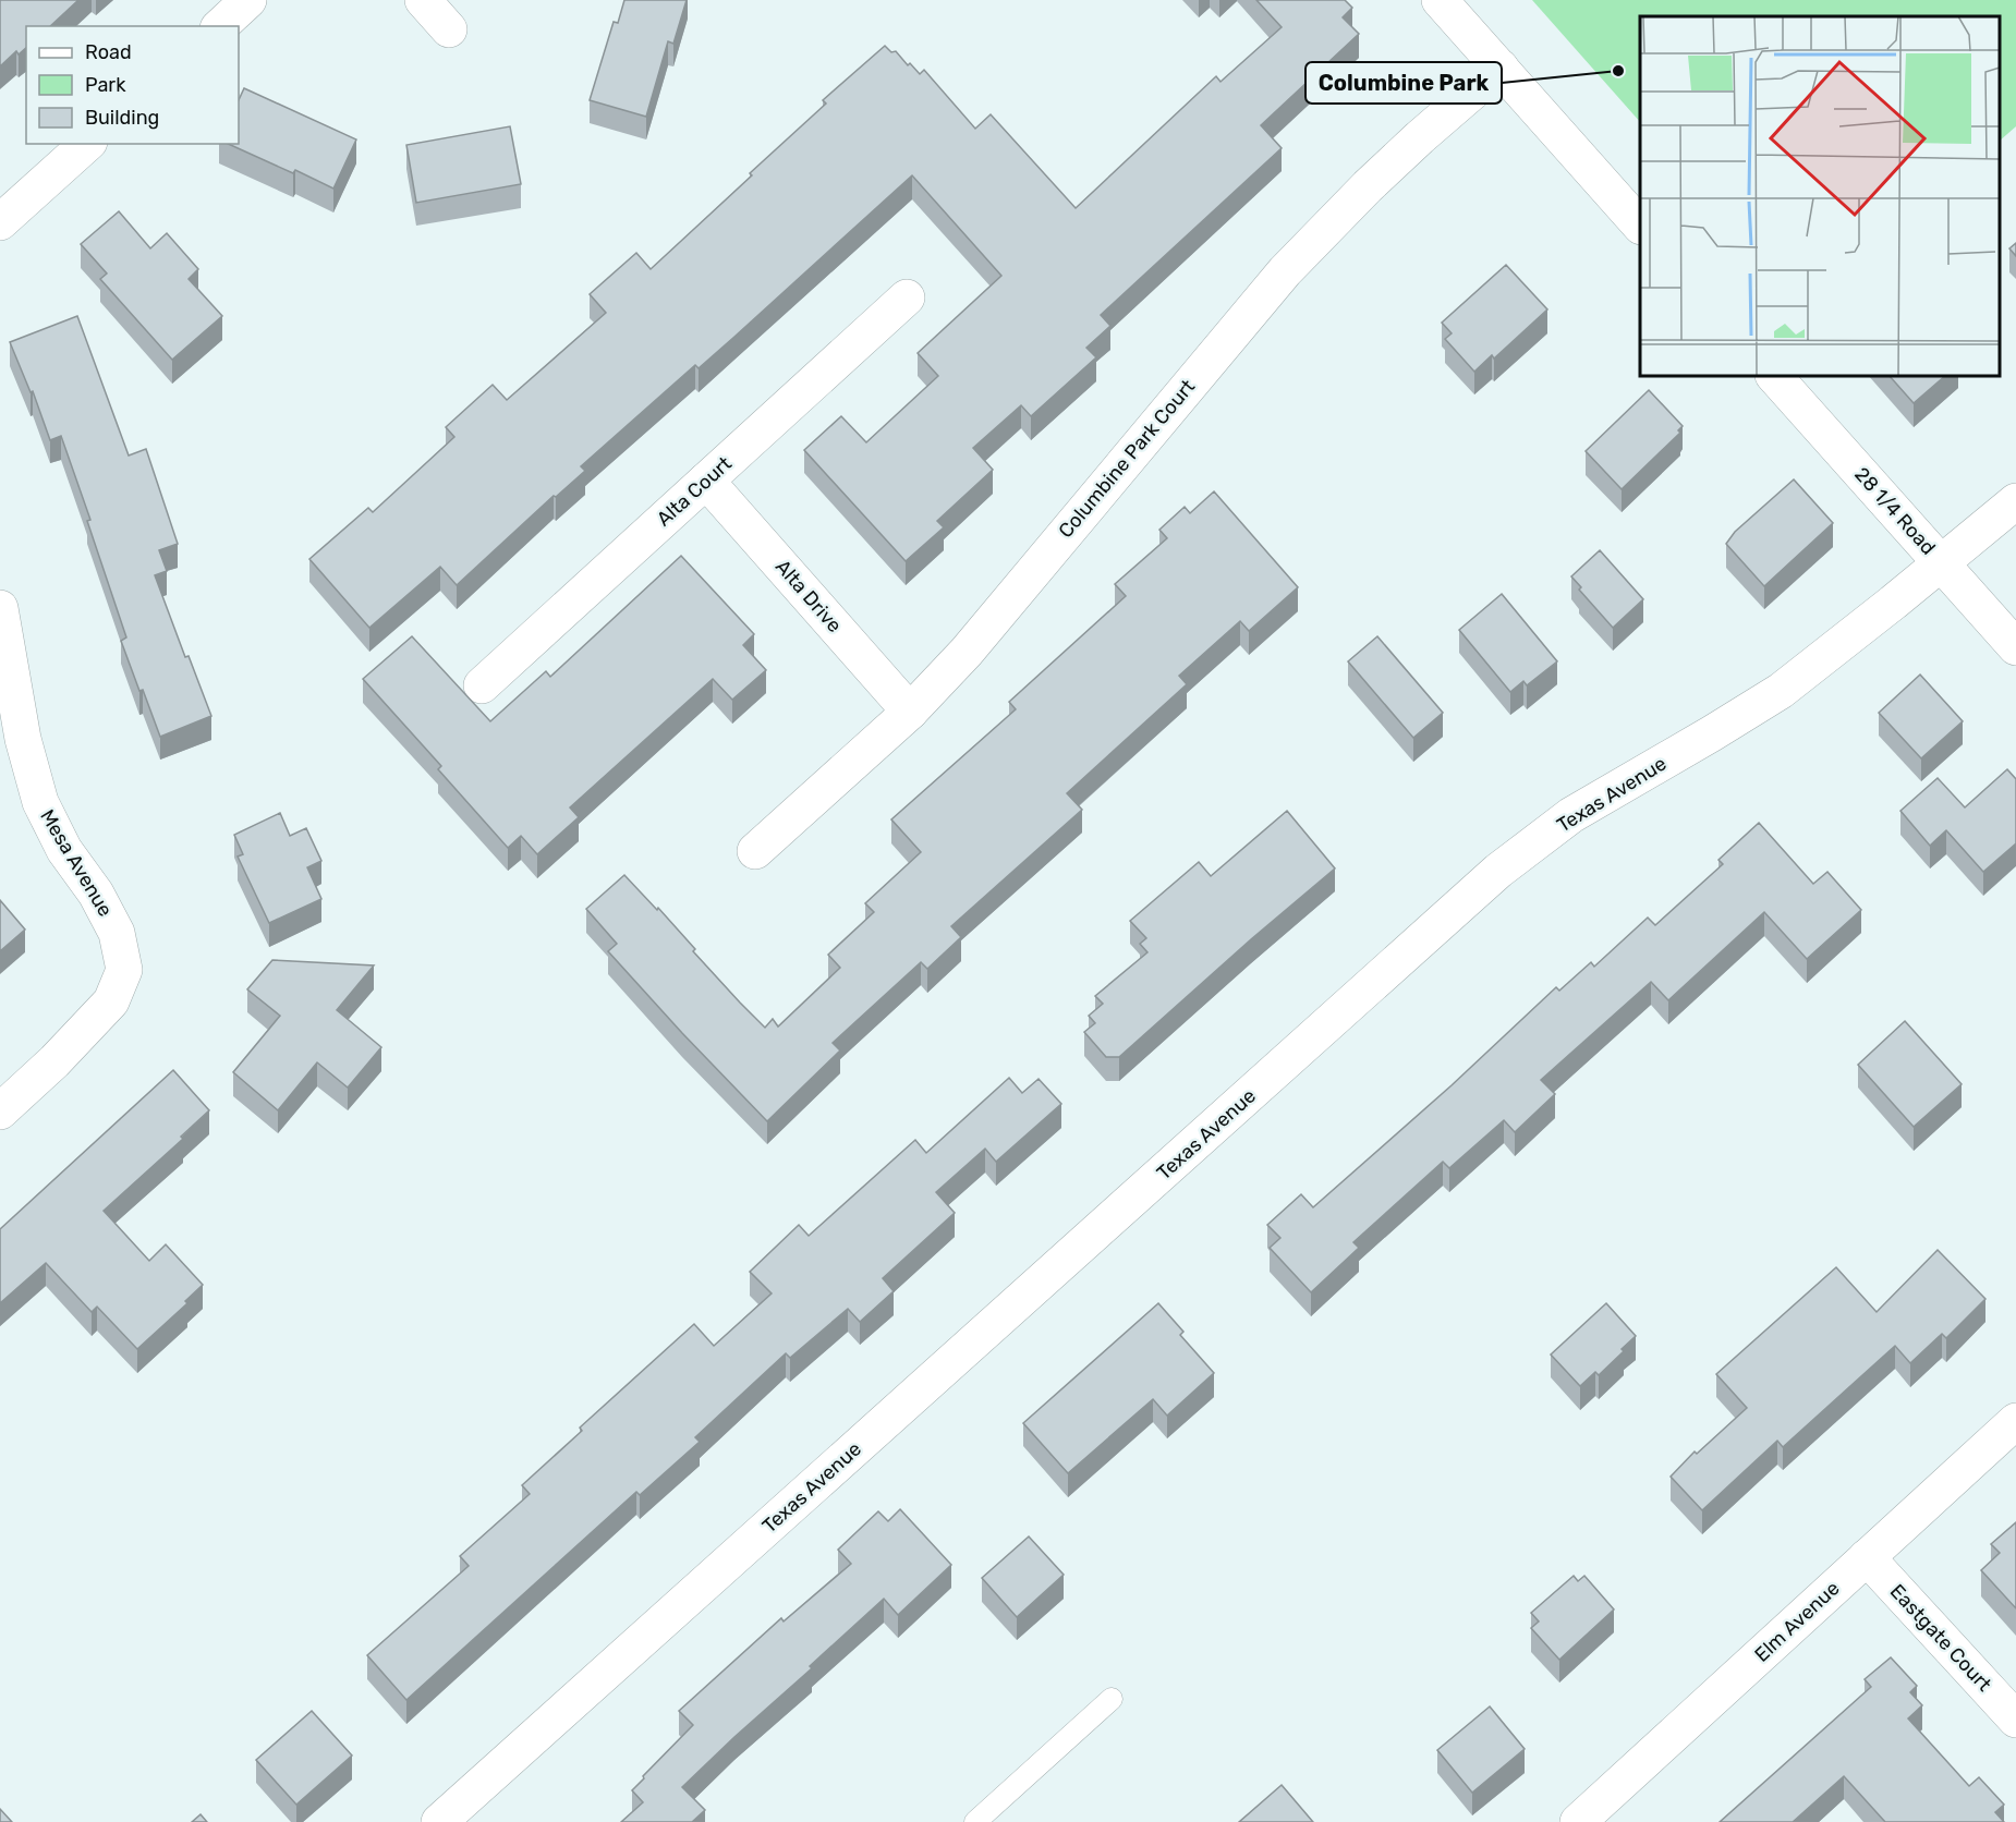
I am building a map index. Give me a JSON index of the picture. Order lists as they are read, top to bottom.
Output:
{
  "streets": {
    "street": [
      "Columbine Park Court",
      "Alta Court",
      "28 1/4 Road",
      "Alta Drive",
      "Texas Avenue",
      "Mesa Avenue",
      "Elm Avenue",
      "Eastgate Court"
    ]
  },
  "crossings": [
    ["Columbine Park Court", "Alta Drive"],
    ["Alta Court", "Alta Drive"],
    ["28 1/4 Road", "Texas Avenue"],
    ["Elm Avenue", "Eastgate Court"]
  ],
  "places": ["Columbine Park"],
  "legend": ["Road", "Park", "Building"]
}
